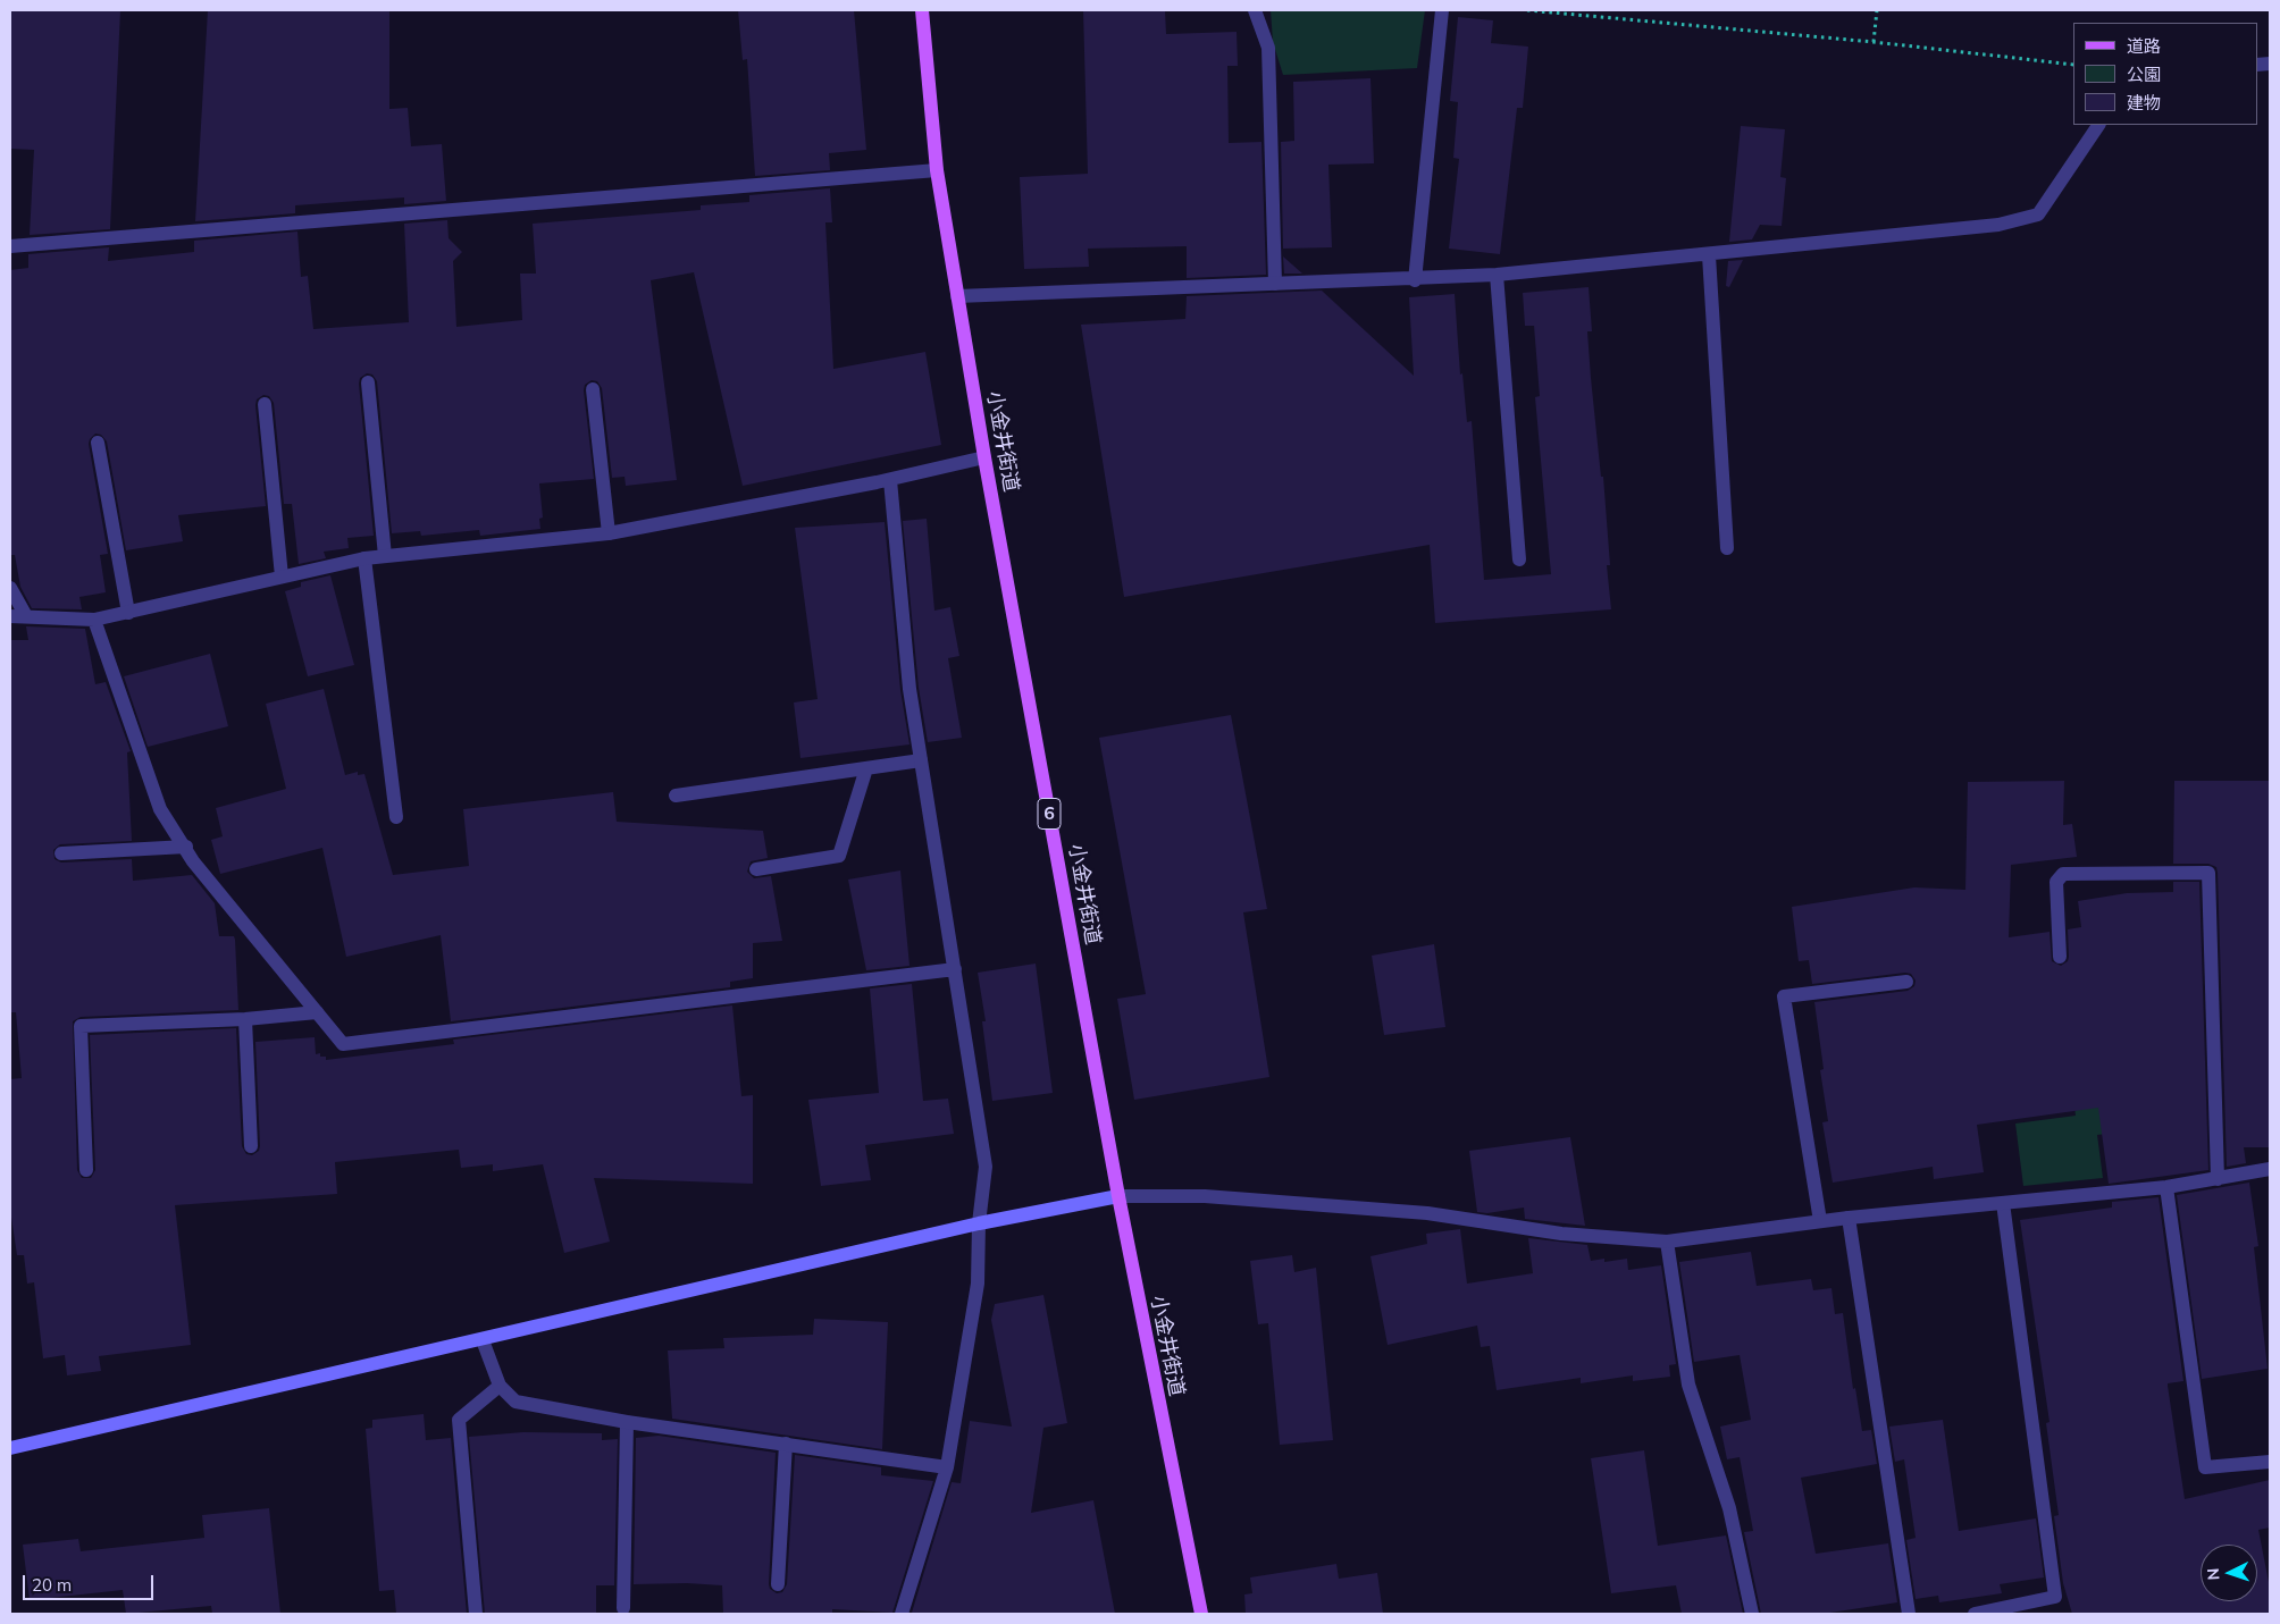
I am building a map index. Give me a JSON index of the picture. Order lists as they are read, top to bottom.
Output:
{
  "streets": {
    "main road": ["小金井街道", "6"]
  },
  "legend": ["道路", "公園", "建物"],
  "scale_bar": "20 m",
  "north": "left"
}
